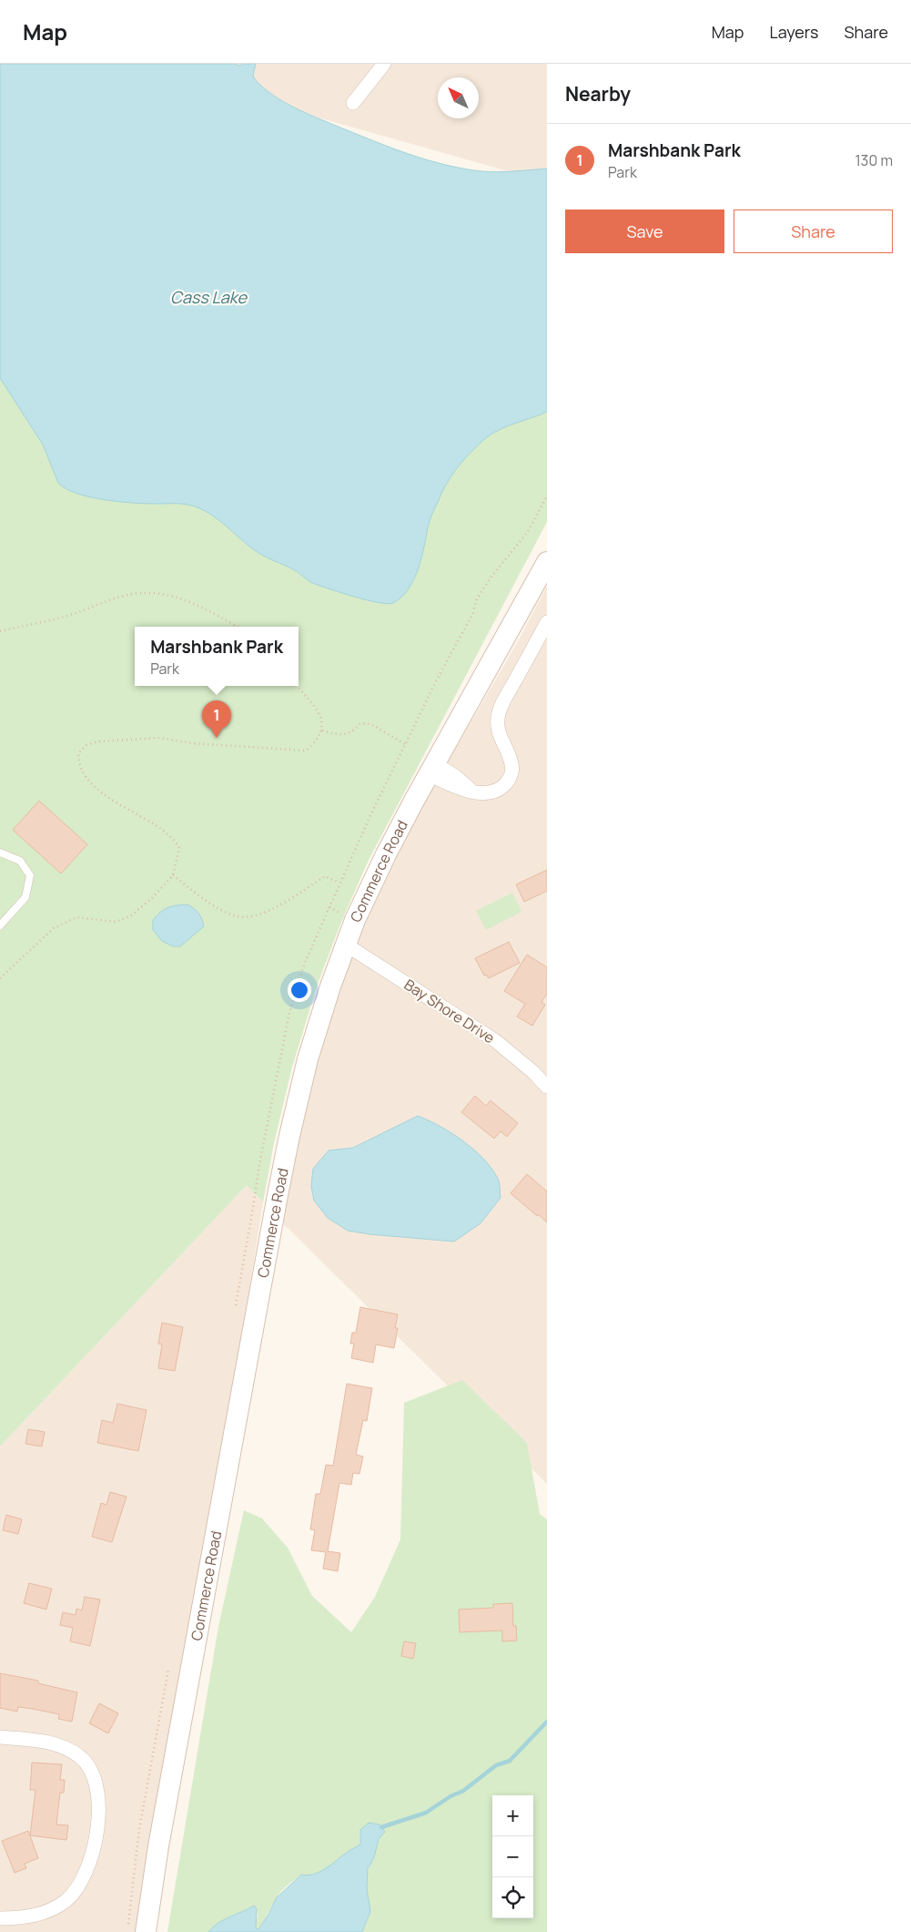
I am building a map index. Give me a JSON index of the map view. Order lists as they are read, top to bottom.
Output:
{
  "streets": {
    "main road": ["Commerce Road"],
    "street": ["Bay Shore Drive"]
  },
  "crossings": [
    ["Commerce Road", "Bay Shore Drive"]
  ],
  "water": ["Cass Lake"],
  "north": "top left",
  "page": {
    "header": "Map",
    "nav": ["Map", "Layers", "Share"],
    "heading": "Nearby",
    "list": [
      {
        "mark": "1",
        "name": "Marshbank Park",
        "note": "Park",
        "value": "130 m"
      }
    ],
    "buttons": ["Save", "Share"],
    "popup": ["Marshbank Park", "Park"],
    "pins": "1",
    "map_buttons": ["+", "−"]
  }
}
